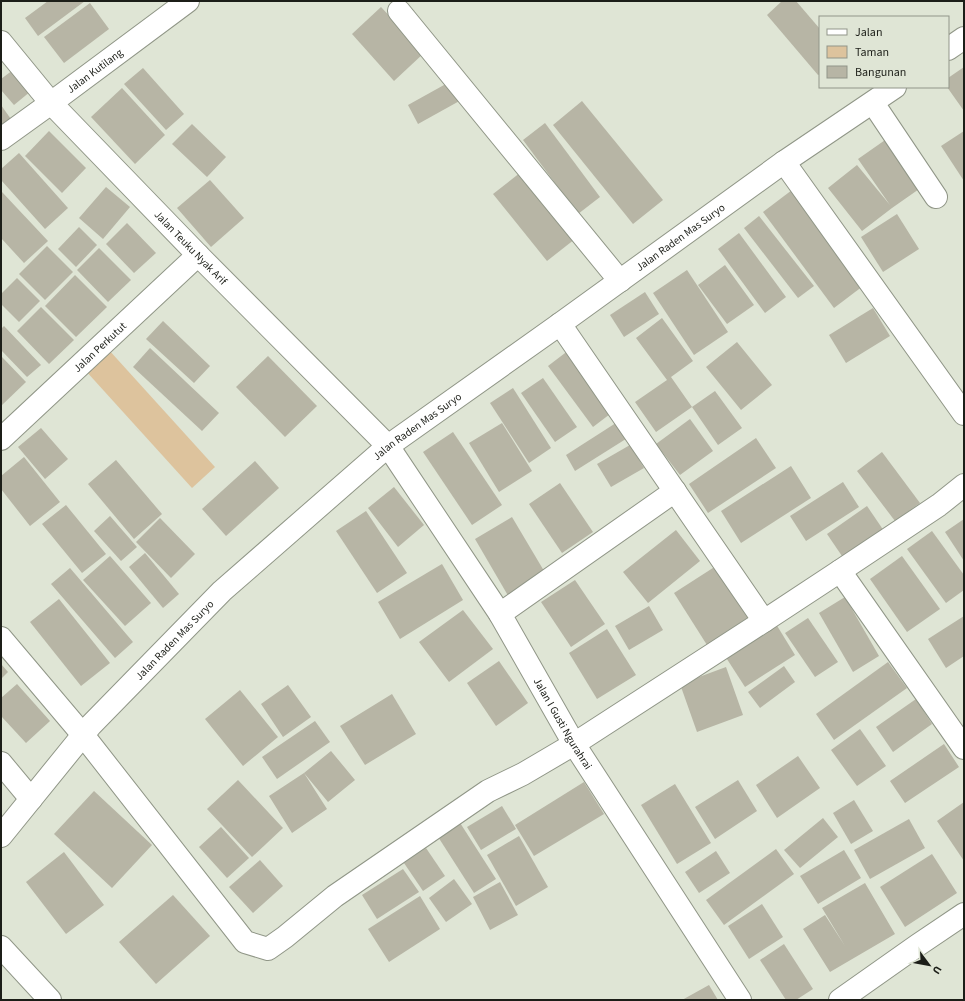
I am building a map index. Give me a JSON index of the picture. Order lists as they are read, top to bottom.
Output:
{
  "streets": {
    "street": [
      "Jalan Kutilang",
      "Jalan Raden Mas Suryo",
      "Jalan Teuku Nyak Arif",
      "Jalan Perkutut",
      "Jalan I Gusti Ngurahrai"
    ]
  },
  "crossings": [
    ["Jalan Kutilang", "Jalan Teuku Nyak Arif"],
    ["Jalan Raden Mas Suryo", "Jalan Teuku Nyak Arif"],
    ["Jalan Raden Mas Suryo", "Jalan I Gusti Ngurahrai"],
    ["Jalan Teuku Nyak Arif", "Jalan Perkutut"],
    ["Jalan Teuku Nyak Arif", "Jalan I Gusti Ngurahrai"]
  ],
  "legend": ["Jalan", "Taman", "Bangunan"],
  "north": "bottom right"
}
